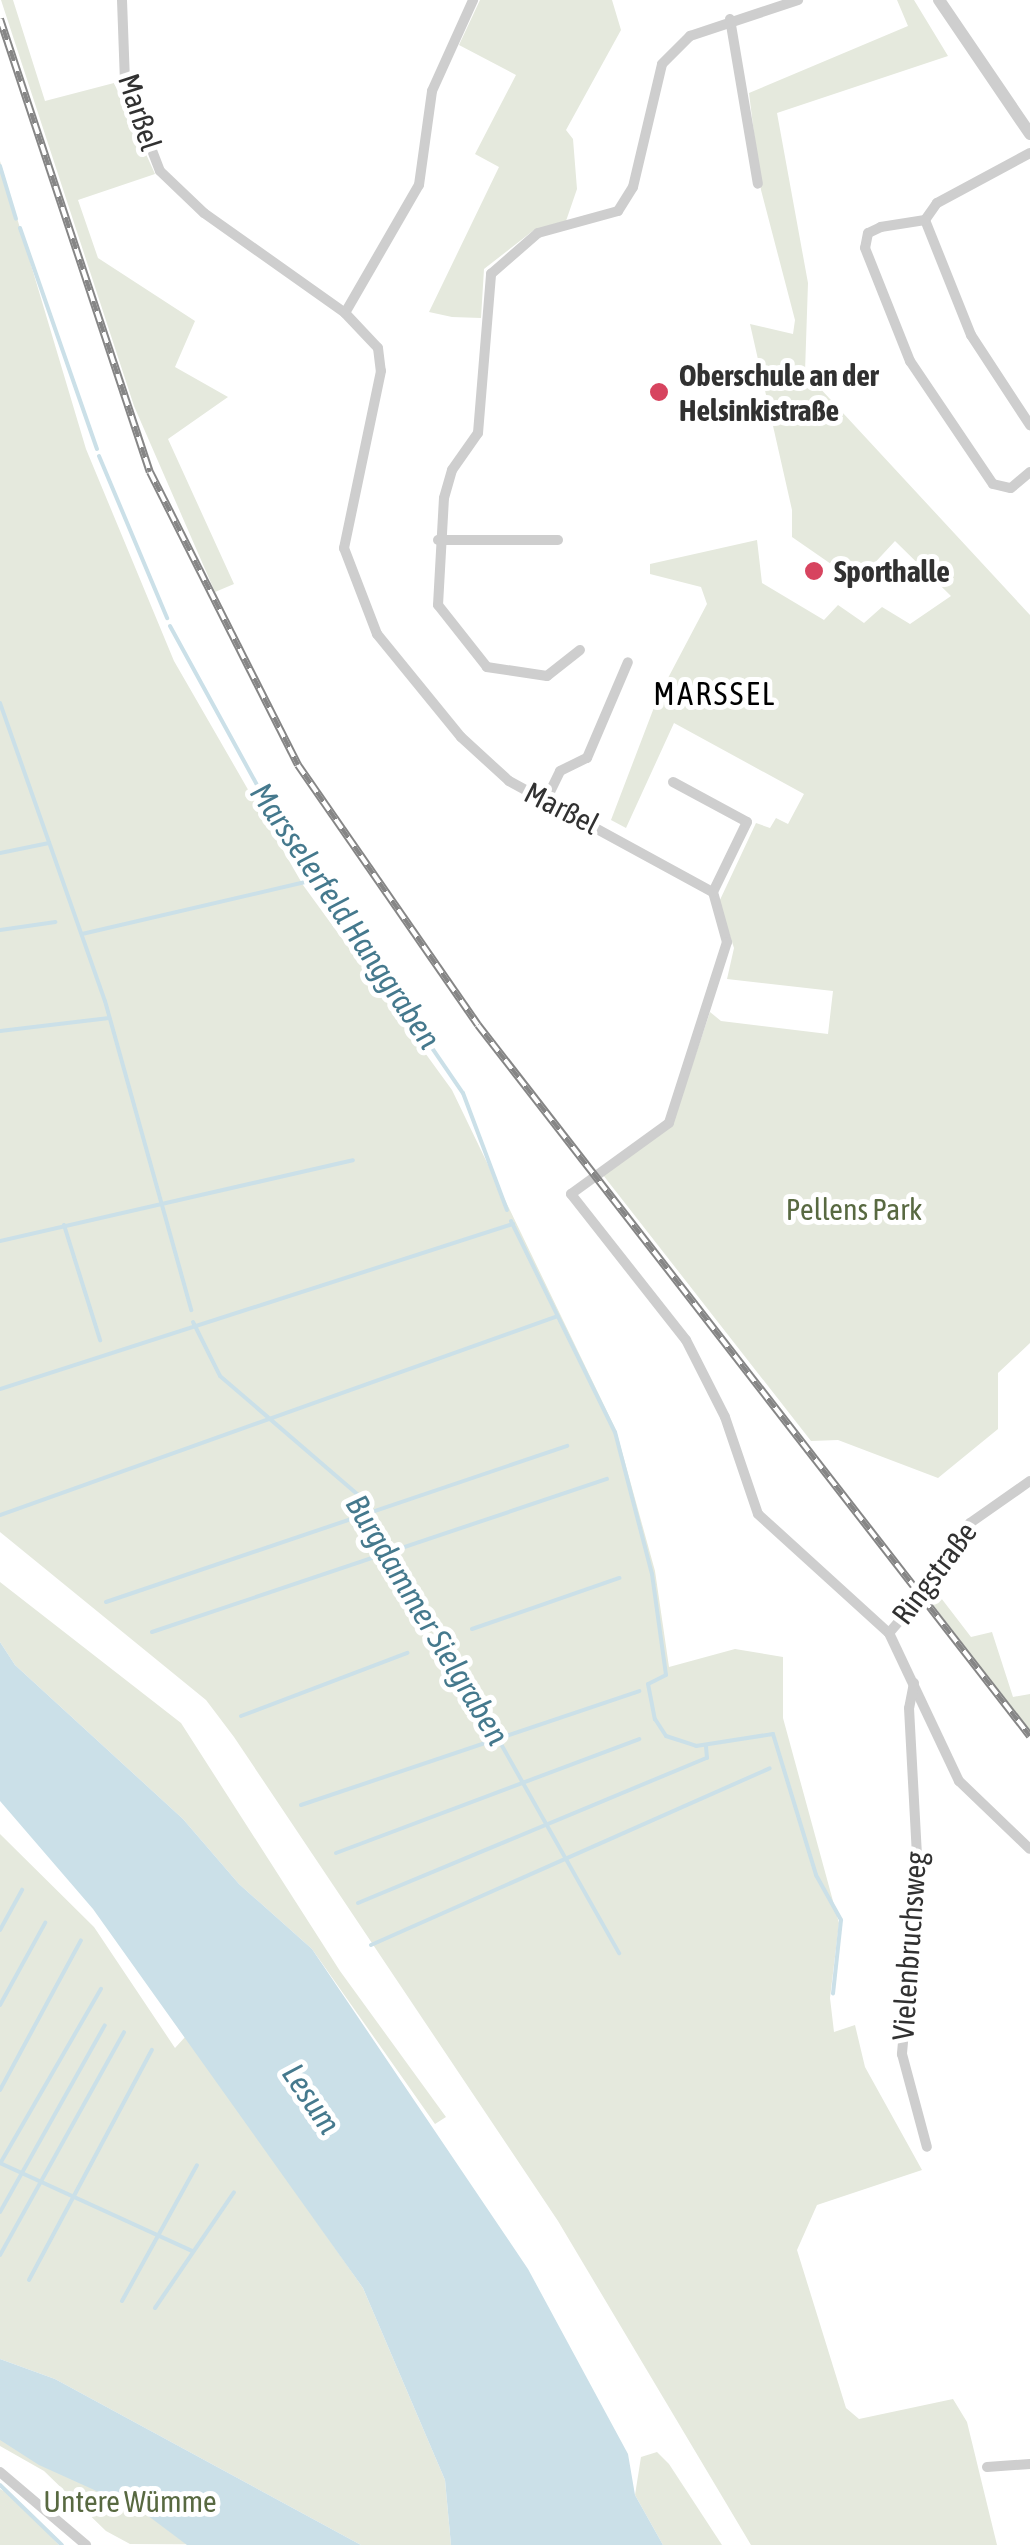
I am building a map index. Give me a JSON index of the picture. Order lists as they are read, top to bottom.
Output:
{
  "streets": {
    "street": ["Marßel", "Ringstraße", "Vielenbruchsweg"]
  },
  "districts": ["MARSSEL"],
  "water": ["Marsselerfeld Hanggraben", "Burgdammer Sielgraben", "Lesum"],
  "parks": ["Pellens Park", "Untere Wümme"],
  "places": ["Oberschule an der Helsinkistraße", "Sporthalle"]
}
